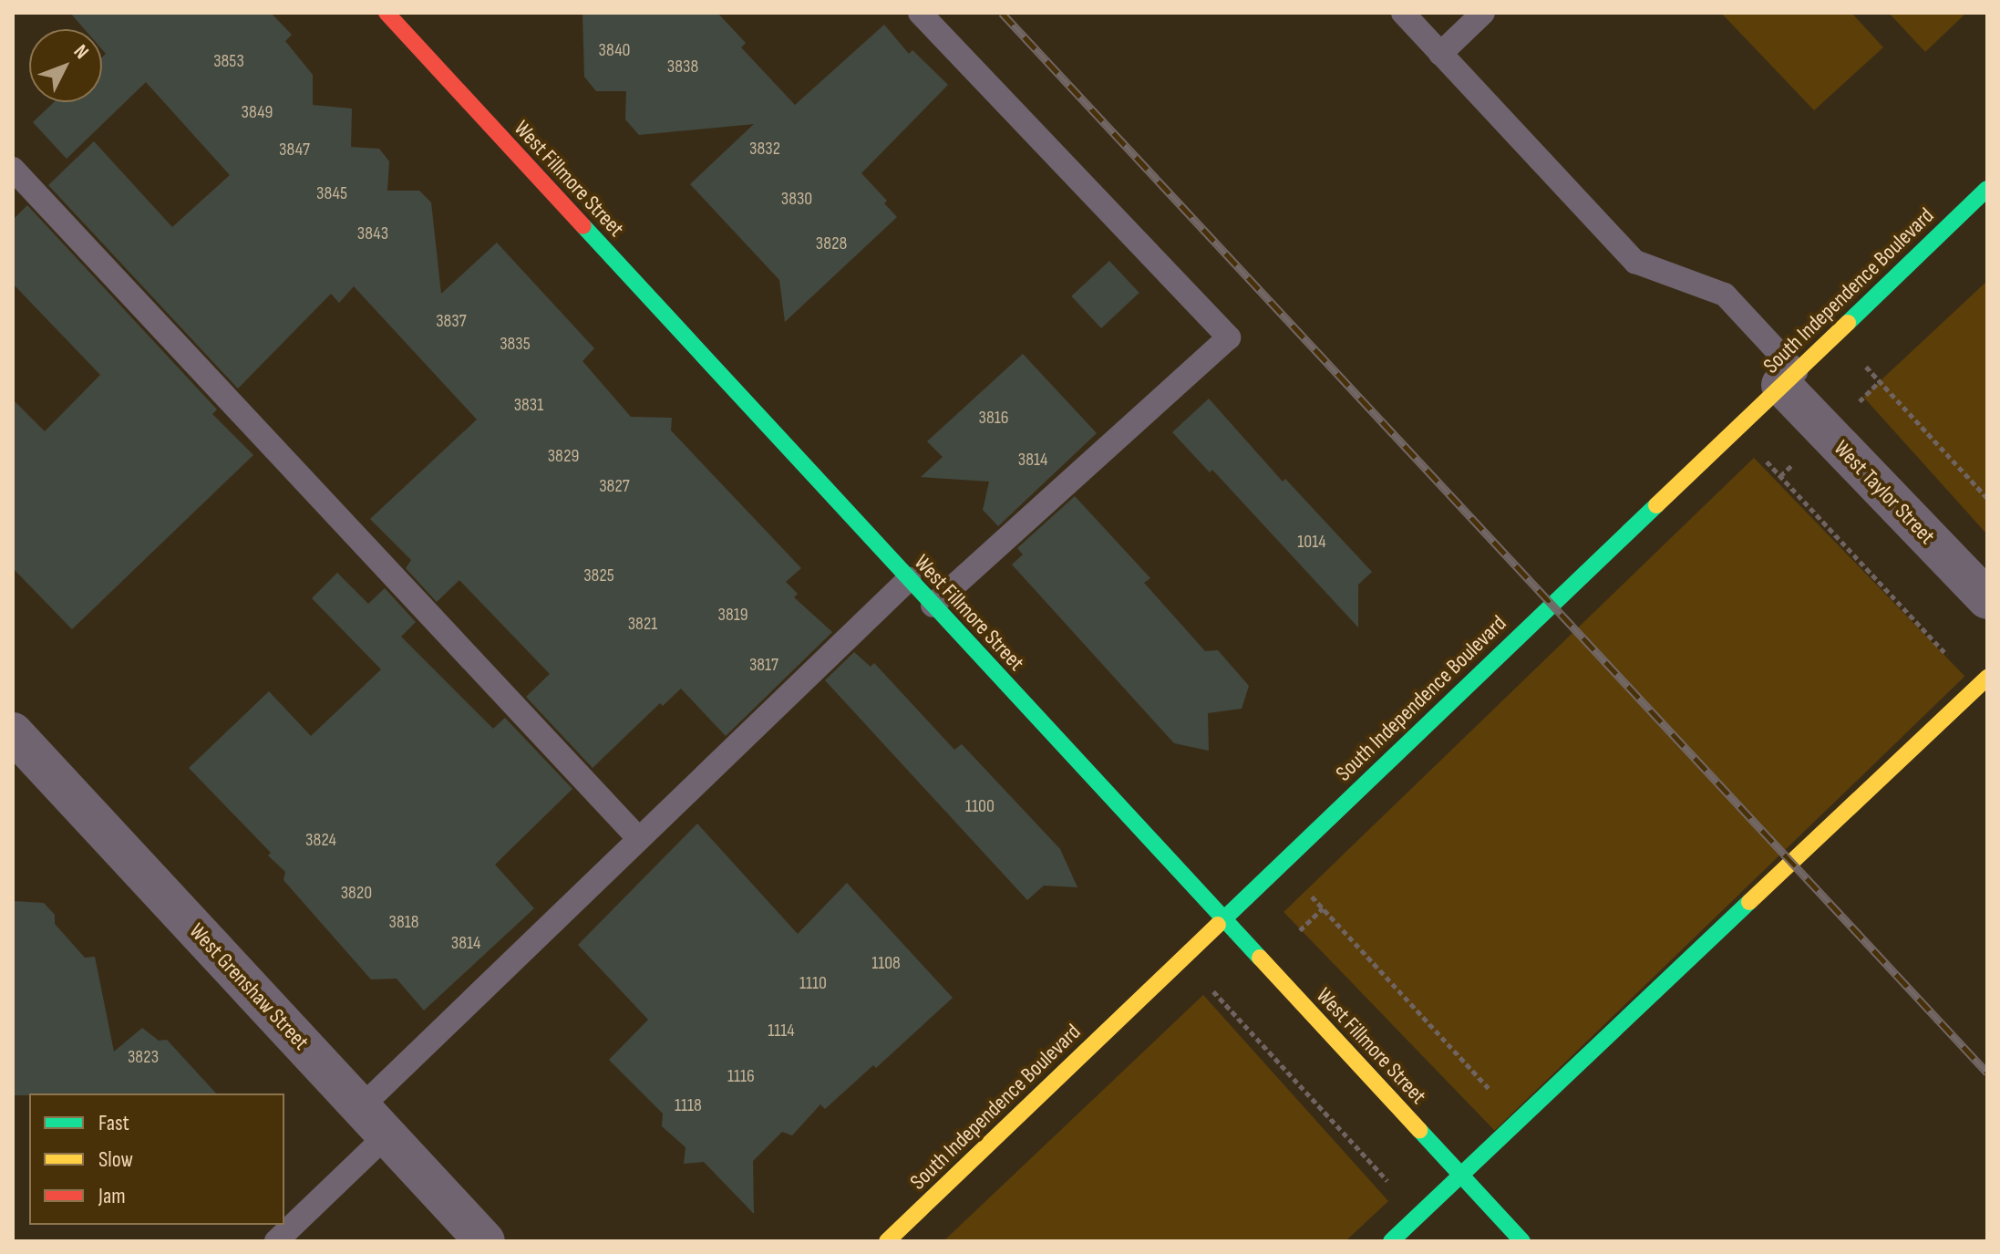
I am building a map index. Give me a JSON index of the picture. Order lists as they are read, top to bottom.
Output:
{
  "streets": {
    "street": [
      "West Fillmore Street",
      "South Independence Boulevard",
      "West Taylor Street",
      "West Grenshaw Street"
    ]
  },
  "crossings": [
    ["West Fillmore Street", "South Independence Boulevard"],
    ["South Independence Boulevard", "West Taylor Street"]
  ],
  "house_numbers": [
    "3840",
    "3853",
    "3838",
    "3849",
    "3832",
    "3847",
    "3845",
    "3830",
    "3843",
    "3828",
    "3837",
    "3835",
    "3831",
    "3816",
    "3829",
    "3814",
    "3827",
    "1014",
    "3825",
    "3819",
    "3821",
    "3817",
    "1100",
    "3824",
    "3820",
    "3818",
    "3814",
    "1108",
    "1110",
    "1114",
    "3823",
    "1116",
    "1118"
  ],
  "legend": ["Fast", "Slow", "Jam"],
  "north": "top right"
}
